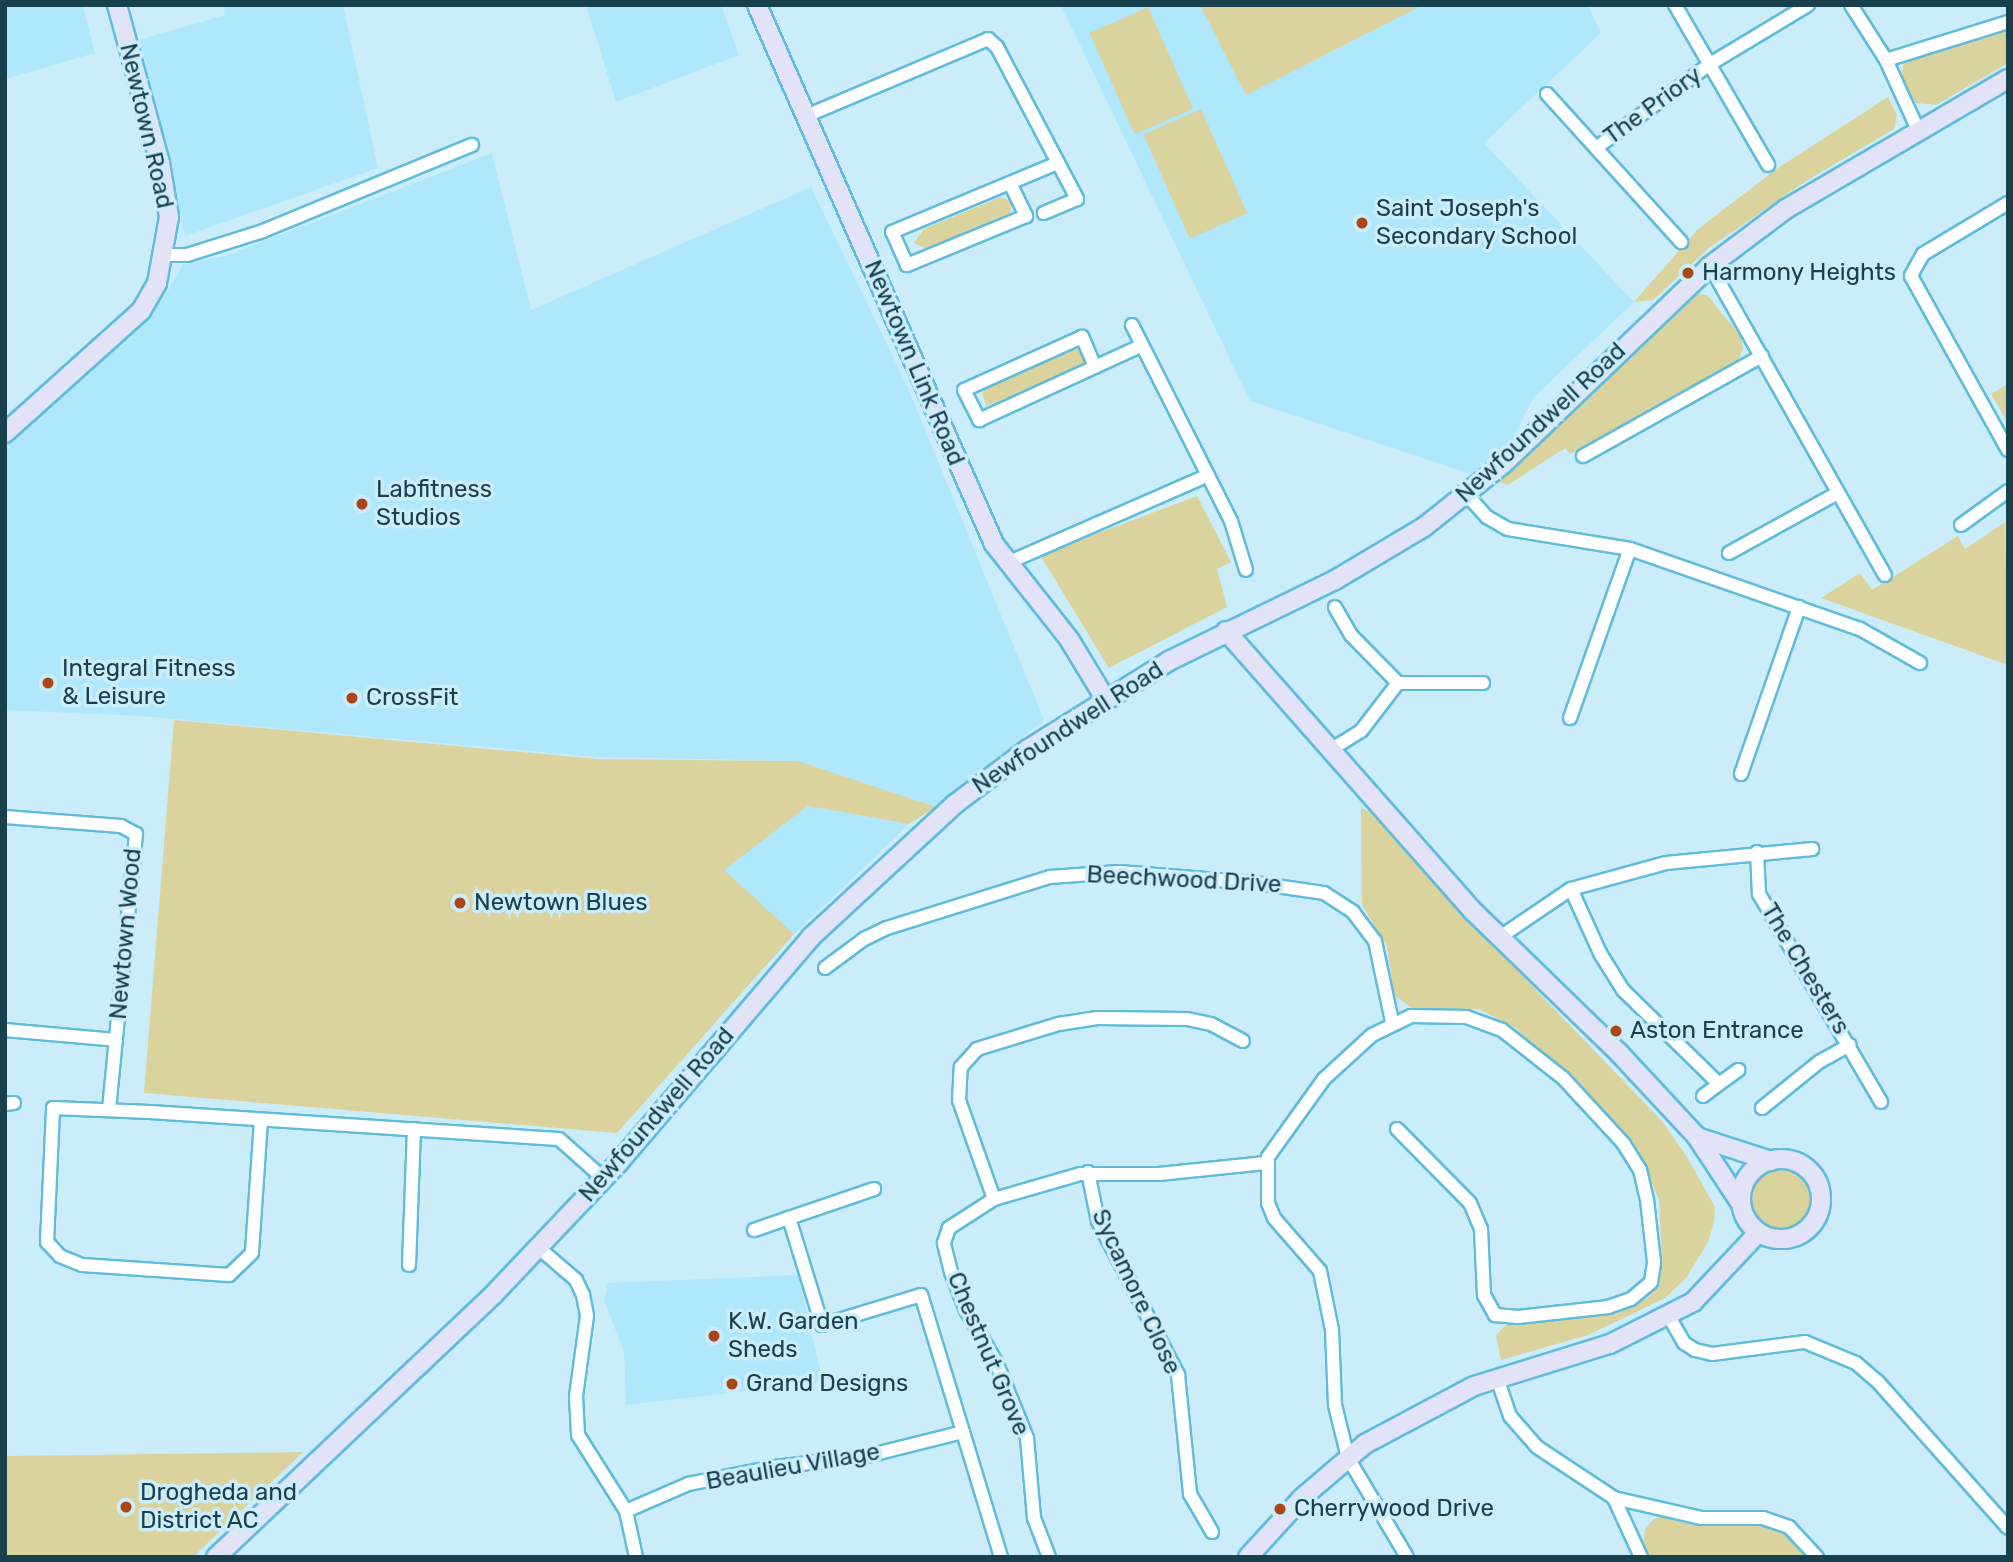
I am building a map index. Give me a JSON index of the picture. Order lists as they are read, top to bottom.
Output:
{
  "streets": {
    "street": [
      "The Priory",
      "Newtown Road",
      "Newtown Link Road",
      "Newfoundwell Road",
      "Beechwood Drive",
      "Newtown Wood",
      "The Chesters",
      "Sycamore Close",
      "Chestnut Grove",
      "Beaulieu Village"
    ]
  },
  "crossings": [
    ["Newtown Link Road", "Newfoundwell Road"],
    ["Sycamore Close", "Chestnut Grove"]
  ],
  "places": [
    "Saint Joseph's Secondary School",
    "Harmony Heights",
    "Labfitness Studios",
    "Integral Fitness & Leisure",
    "CrossFit",
    "Newtown Blues",
    "Aston Entrance",
    "K.W. Garden Sheds",
    "Grand Designs",
    "Drogheda and District AC",
    "Cherrywood Drive"
  ]
}
